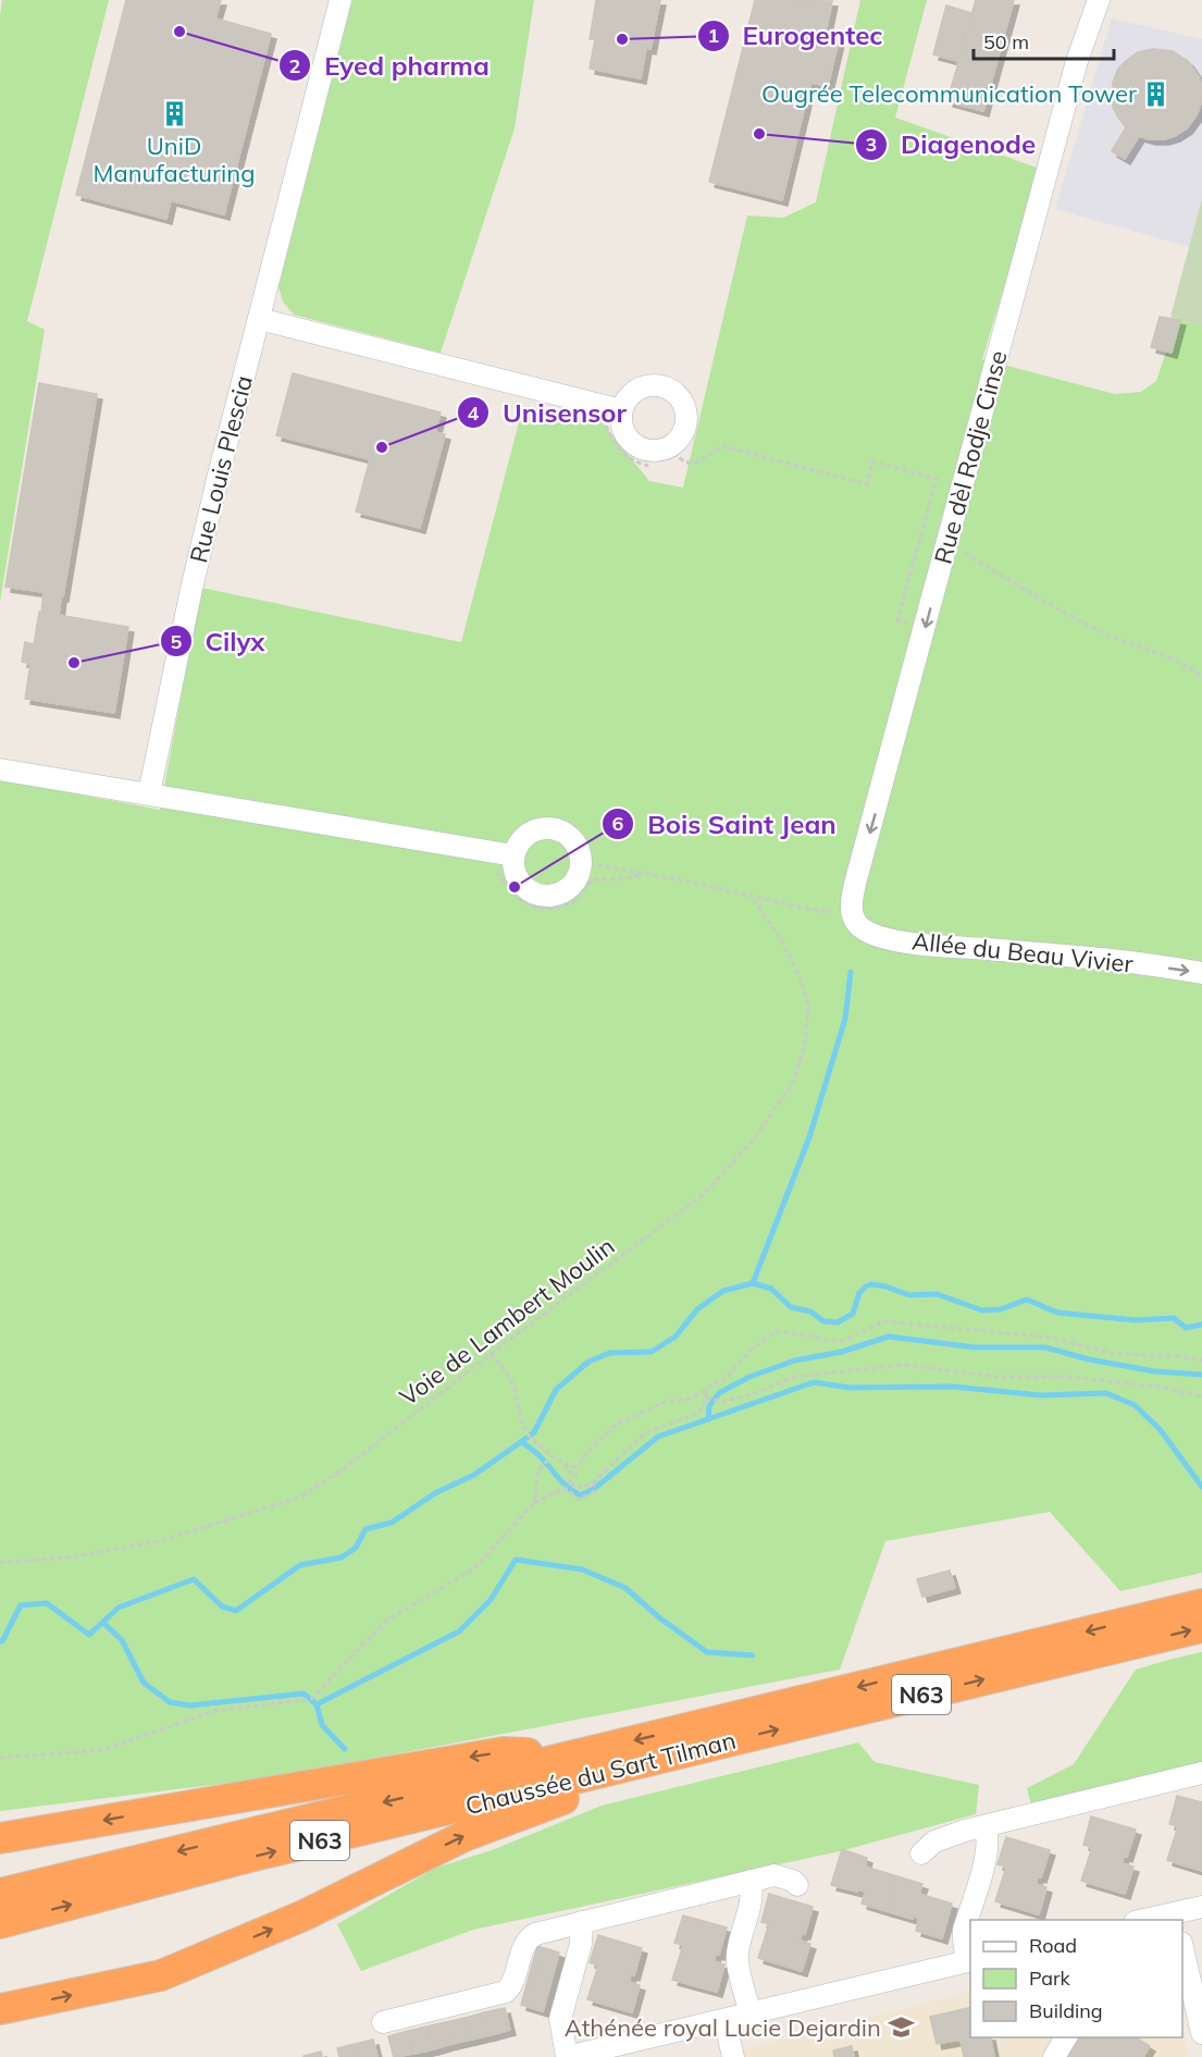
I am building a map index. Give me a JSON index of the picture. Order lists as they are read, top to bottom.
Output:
{
  "streets": {
    "highway": ["N63", "Chaussée du Sart Tilman"],
    "street": ["Rue dèl Rodje Cinse", "Rue Louis Plescia", "Allée du Beau Vivier"],
    "path": ["Voie de Lambert Moulin"]
  },
  "crossings": [
    ["Rue dèl Rodje Cinse", "Allée du Beau Vivier"]
  ],
  "one_way": ["Rue dèl Rodje Cinse", "Allée du Beau Vivier"],
  "places": {
    "other": [
      "Eyed pharma",
      "Eurogentec",
      "Diagenode",
      "Unisensor",
      "Cilyx",
      "Bois Saint Jean"
    ],
    "building": ["Ougrée Telecommunication Tower", "UniD Manufacturing"],
    "school or university": ["Athénée royal Lucie Dejardin"]
  },
  "legend": ["Road", "Park", "Building"],
  "scale_bar": "50 m"
}
